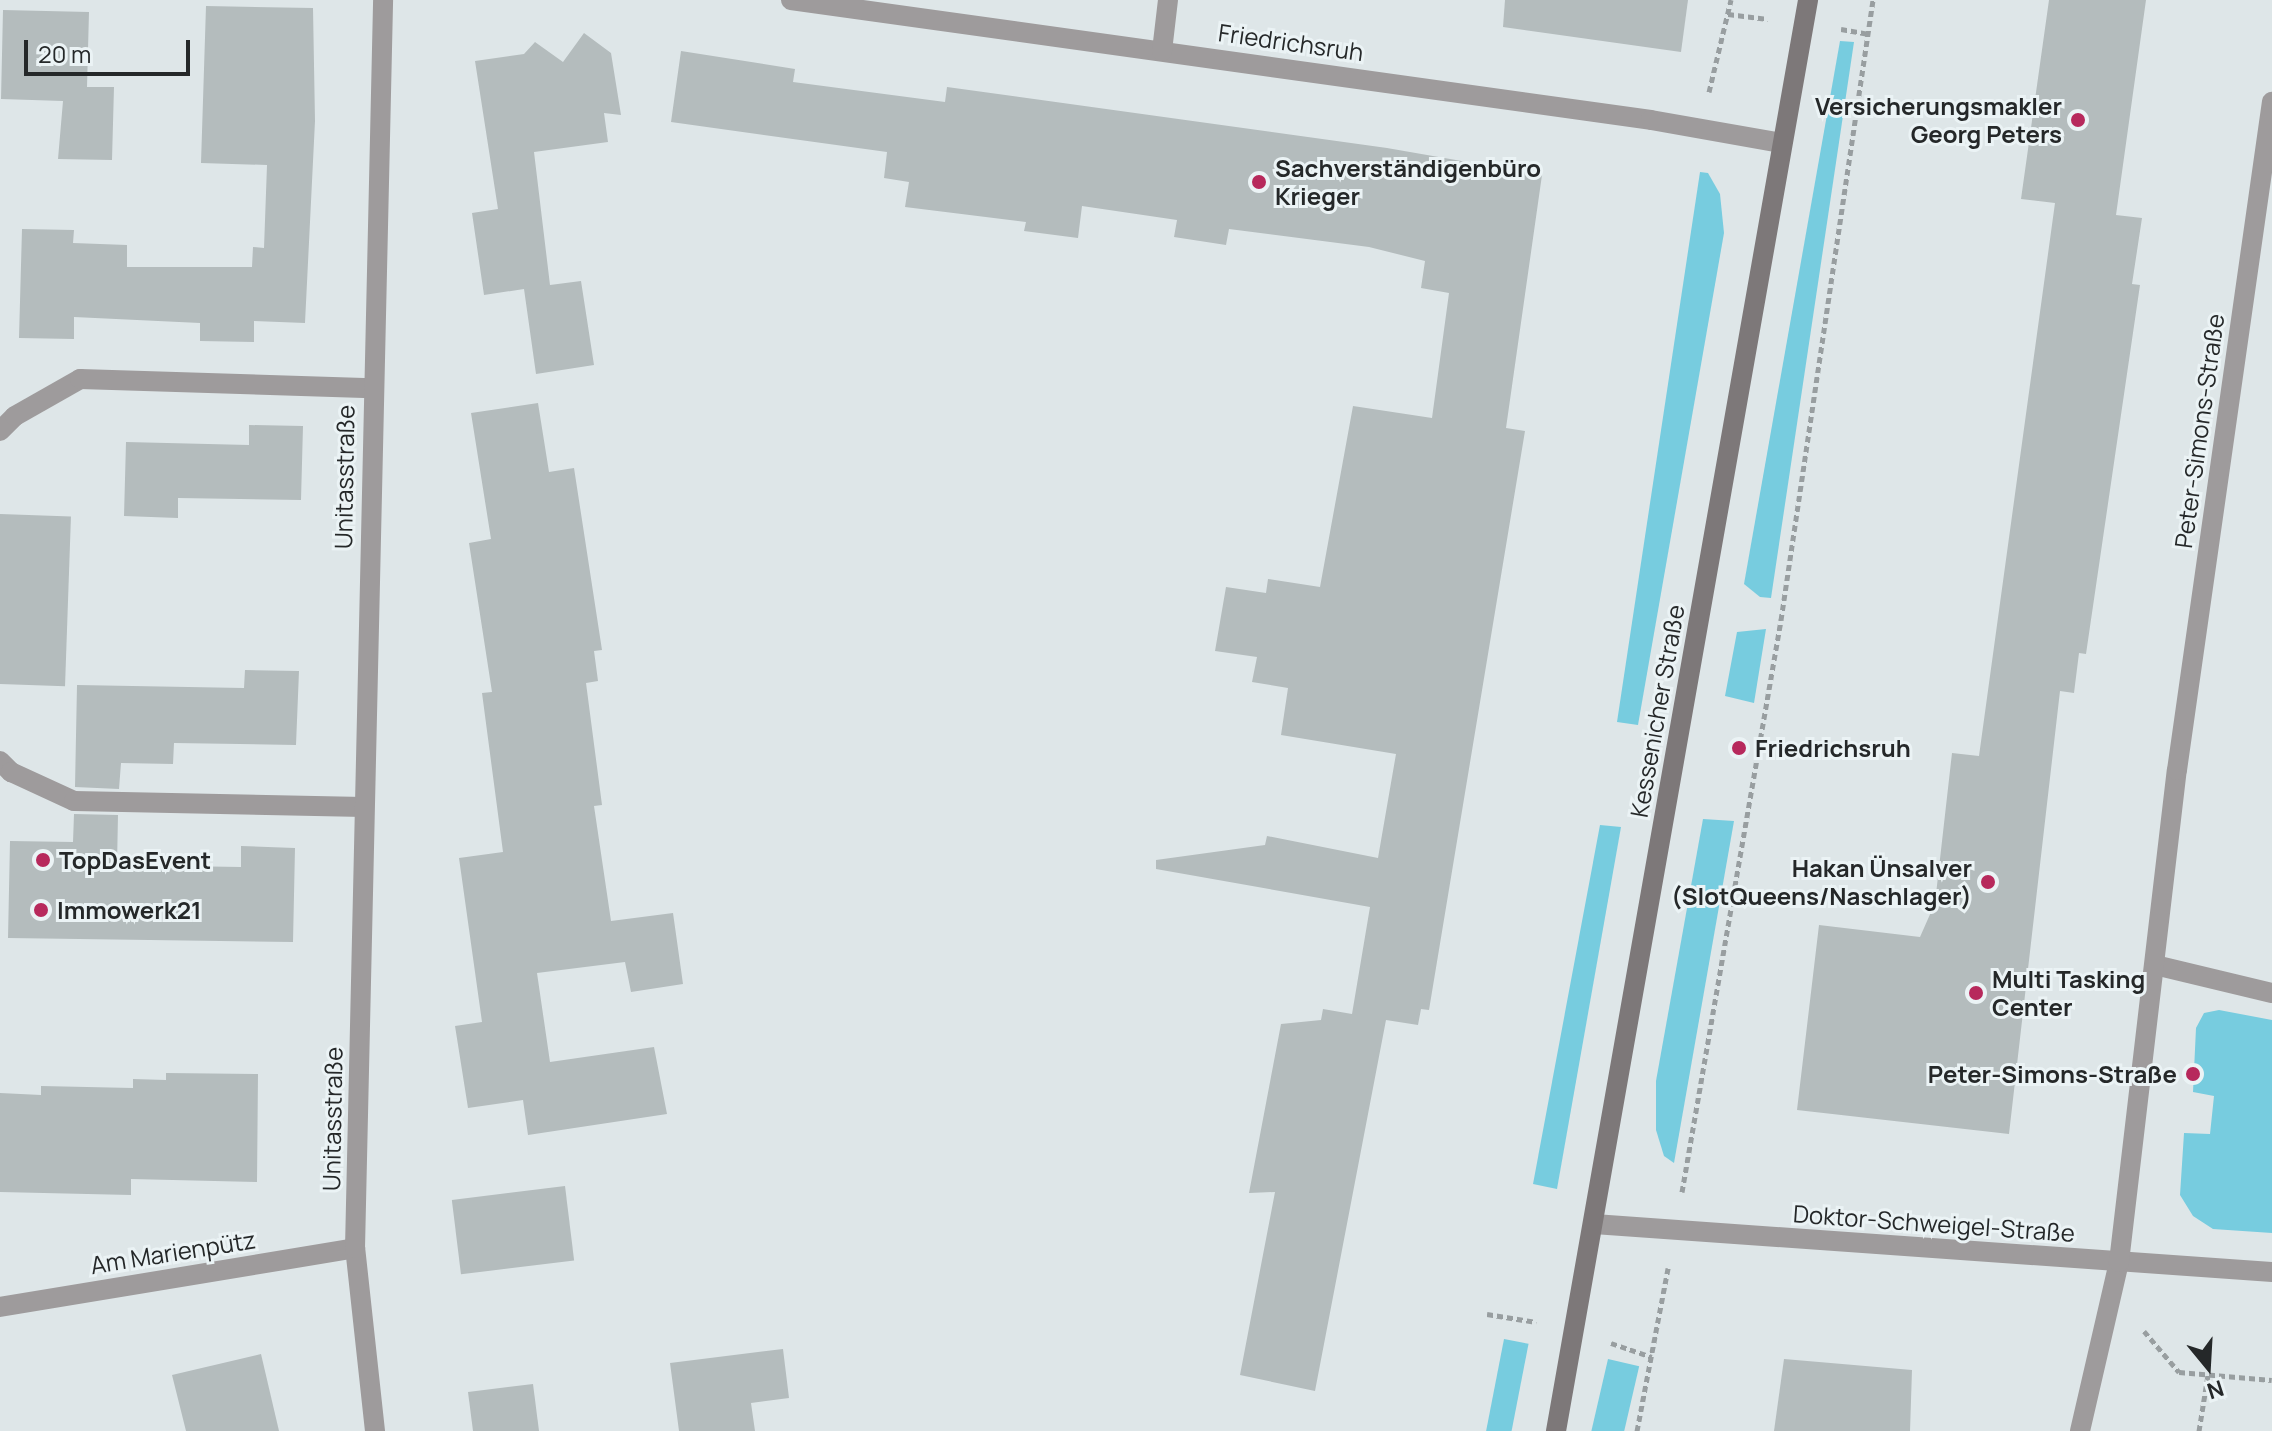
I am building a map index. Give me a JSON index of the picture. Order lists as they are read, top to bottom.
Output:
{
  "streets": {
    "main road": ["Kessenicher Straße"],
    "street": [
      "Friedrichsruh",
      "Peter-Simons-Straße",
      "Unitasstraße",
      "Doktor-Schweigel-Straße",
      "Am Marienpütz"
    ]
  },
  "crossings": [
    ["Friedrichsruh", "Kessenicher Straße"],
    ["Peter-Simons-Straße", "Doktor-Schweigel-Straße"],
    ["Unitasstraße", "Am Marienpütz"],
    ["Kessenicher Straße", "Doktor-Schweigel-Straße"]
  ],
  "places": [
    "Versicherungsmakler Georg Peters",
    "Sachverständigenbüro Krieger",
    "Friedrichsruh",
    "TopDasEvent",
    "Hakan Ünsalver (SlotQueens/Naschlager)",
    "Immowerk21",
    "Multi Tasking Center",
    "Peter-Simons-Straße"
  ],
  "scale_bar": "20 m",
  "north": "bottom"
}
